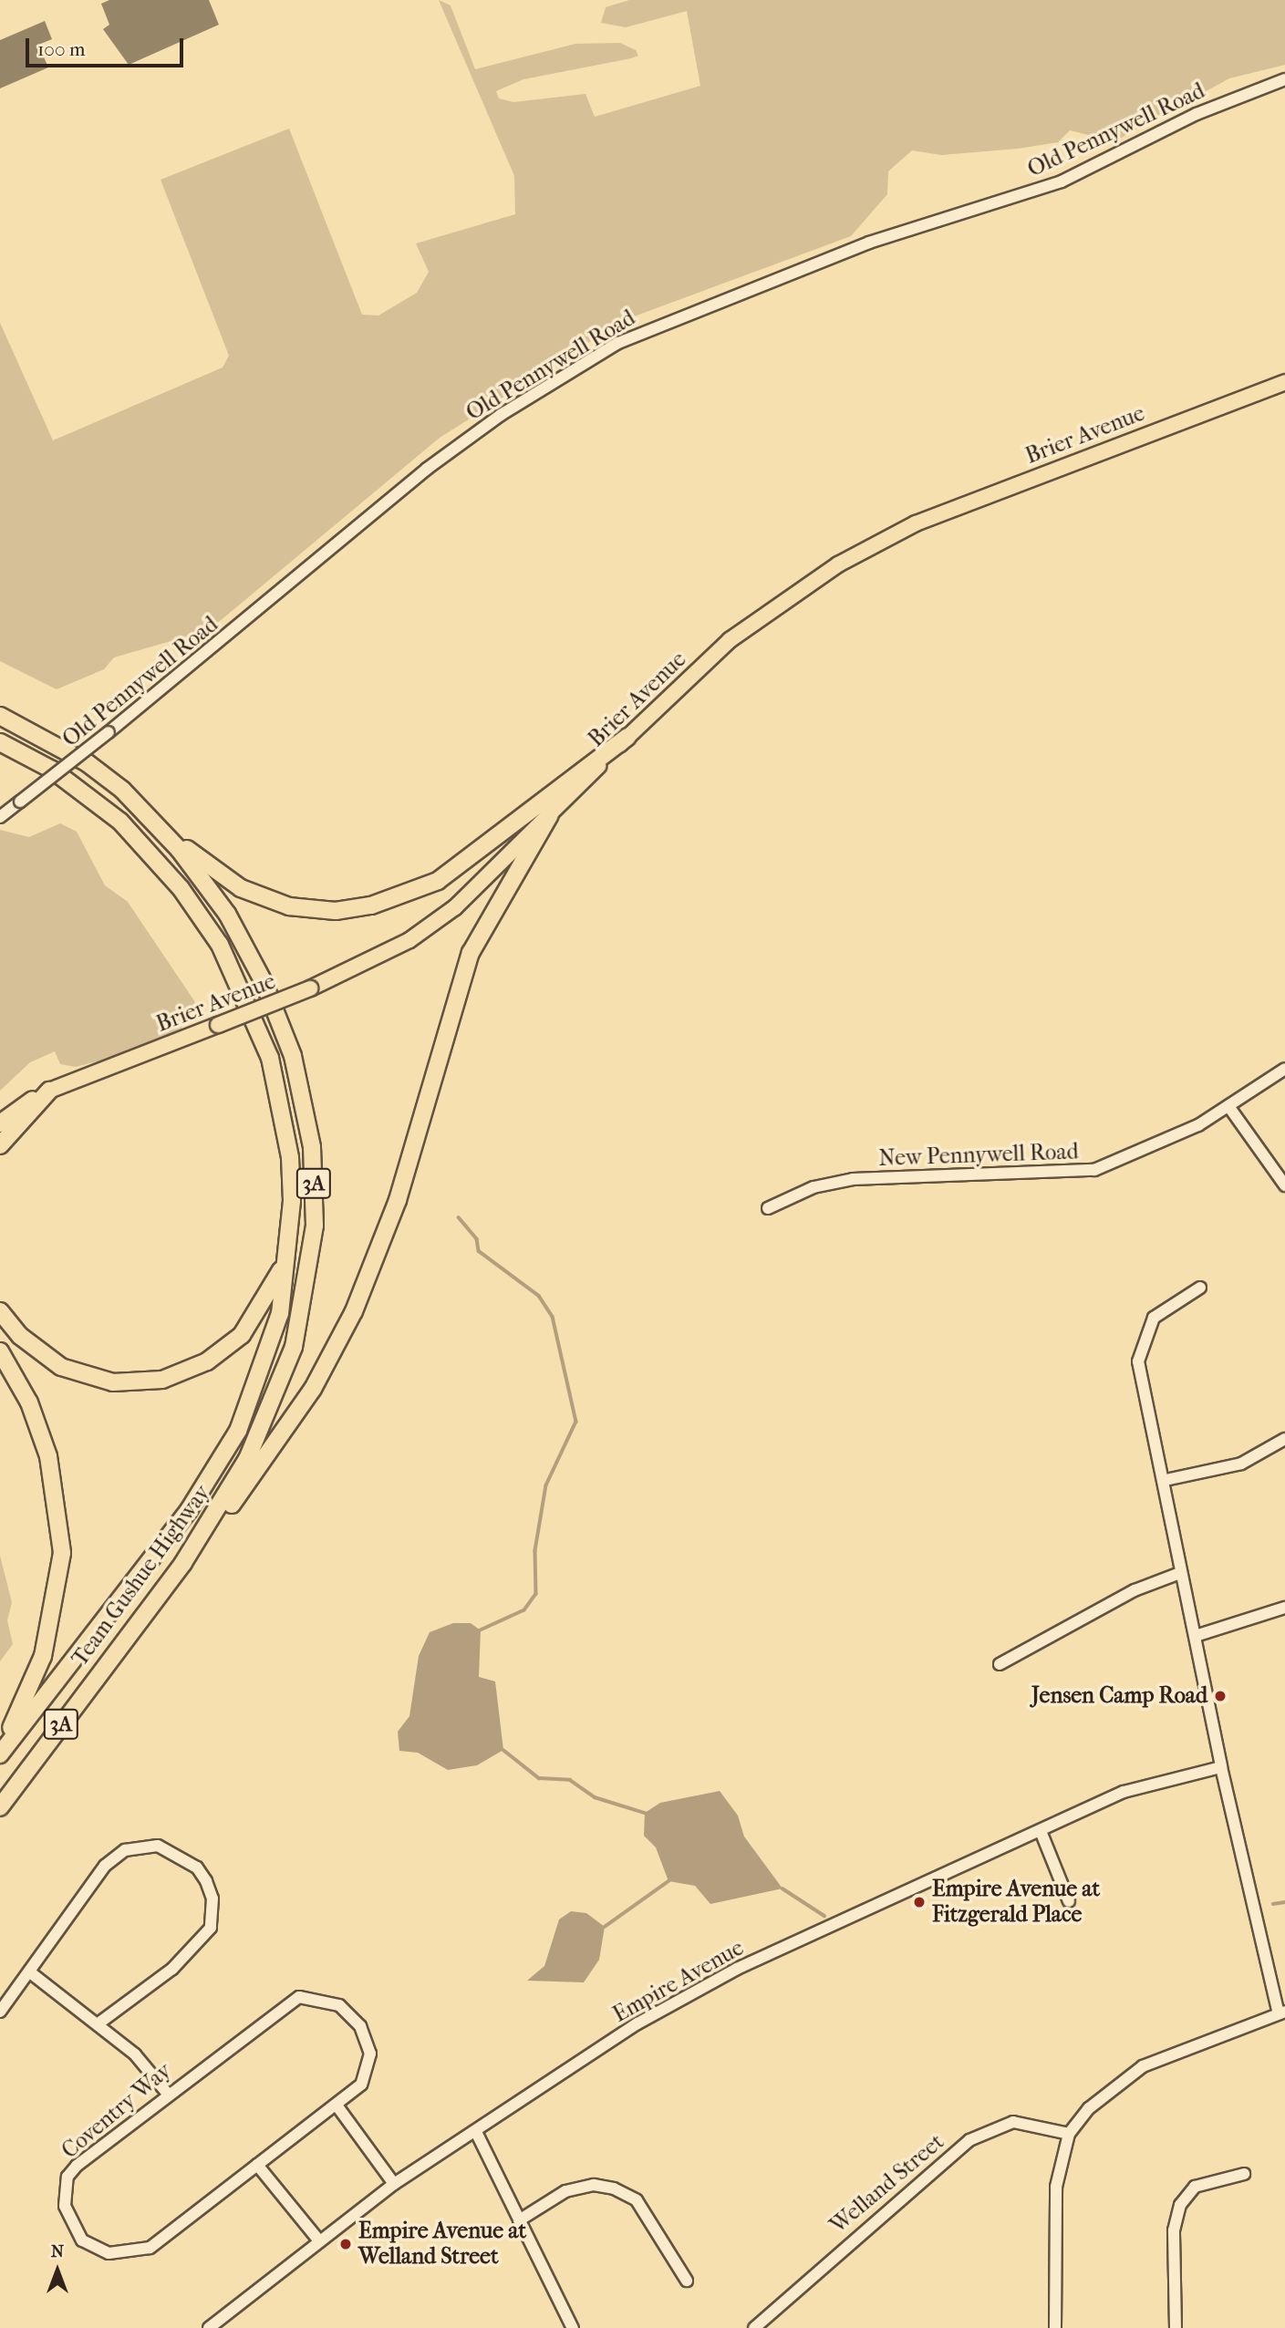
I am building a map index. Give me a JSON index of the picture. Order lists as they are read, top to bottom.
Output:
{
  "streets": {
    "highway": ["3A", "Team Gushue Highway"],
    "main road": ["Brier Avenue"],
    "street": [
      "Old Pennywell Road",
      "New Pennywell Road",
      "Empire Avenue",
      "Coventry Way",
      "Welland Street"
    ]
  },
  "places": ["Jensen Camp Road", "Empire Avenue at Fitzgerald Place", "Empire Avenue at Welland Street"],
  "scale_bar": "100 m",
  "north": "top"
}
